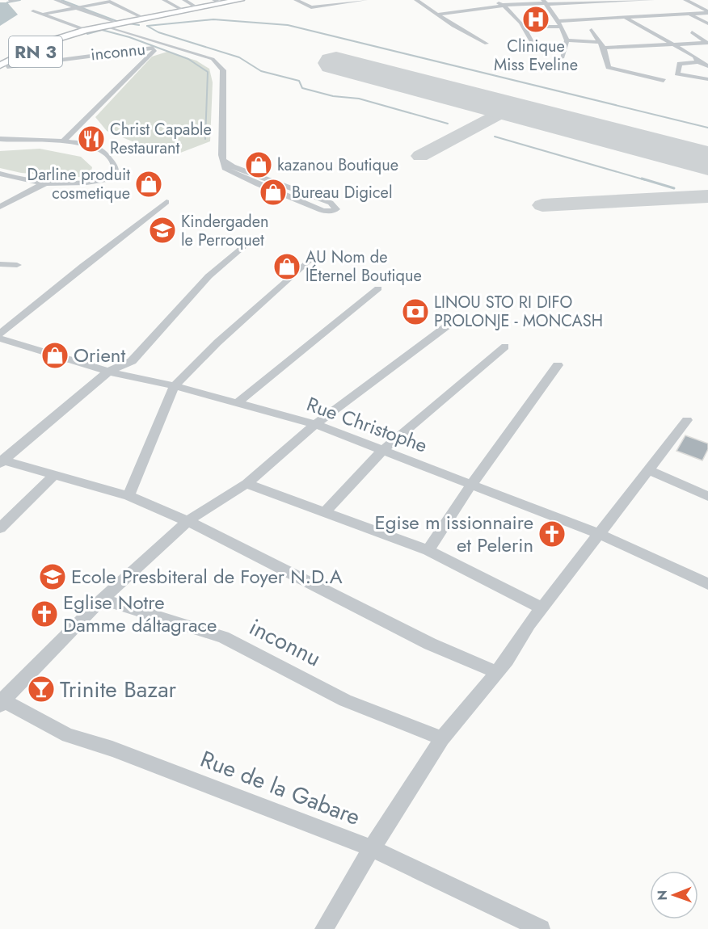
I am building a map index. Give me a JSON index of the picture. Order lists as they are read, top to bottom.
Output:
{
  "streets": {
    "main road": ["RN 3"],
    "street": ["inconnu", "Rue Christophe", "Rue de la Gabare"]
  },
  "crossings": [
    ["RN 3", "inconnu"]
  ],
  "places": {
    "hospital": ["Clinique Miss Eveline"],
    "restaurant": ["Christ Capable Restaurant"],
    "shop": [
      "kazanou Boutique",
      "Darline produit cosmetique",
      "Bureau Digicel",
      "AU Nom de lÉternel Boutique",
      "Orient"
    ],
    "school or university": ["Kindergaden le Perroquet", "Ecole Presbiteral de Foyer N.D.A"],
    "bank": ["LINOU STO RI DIFO PROLONJE - MONCASH"],
    "church": ["Egise m issionnaire et Pelerin", "Eglise Notre Damme dáltagrace"],
    "bar": ["Trinite Bazar"]
  },
  "north": "left"
}
